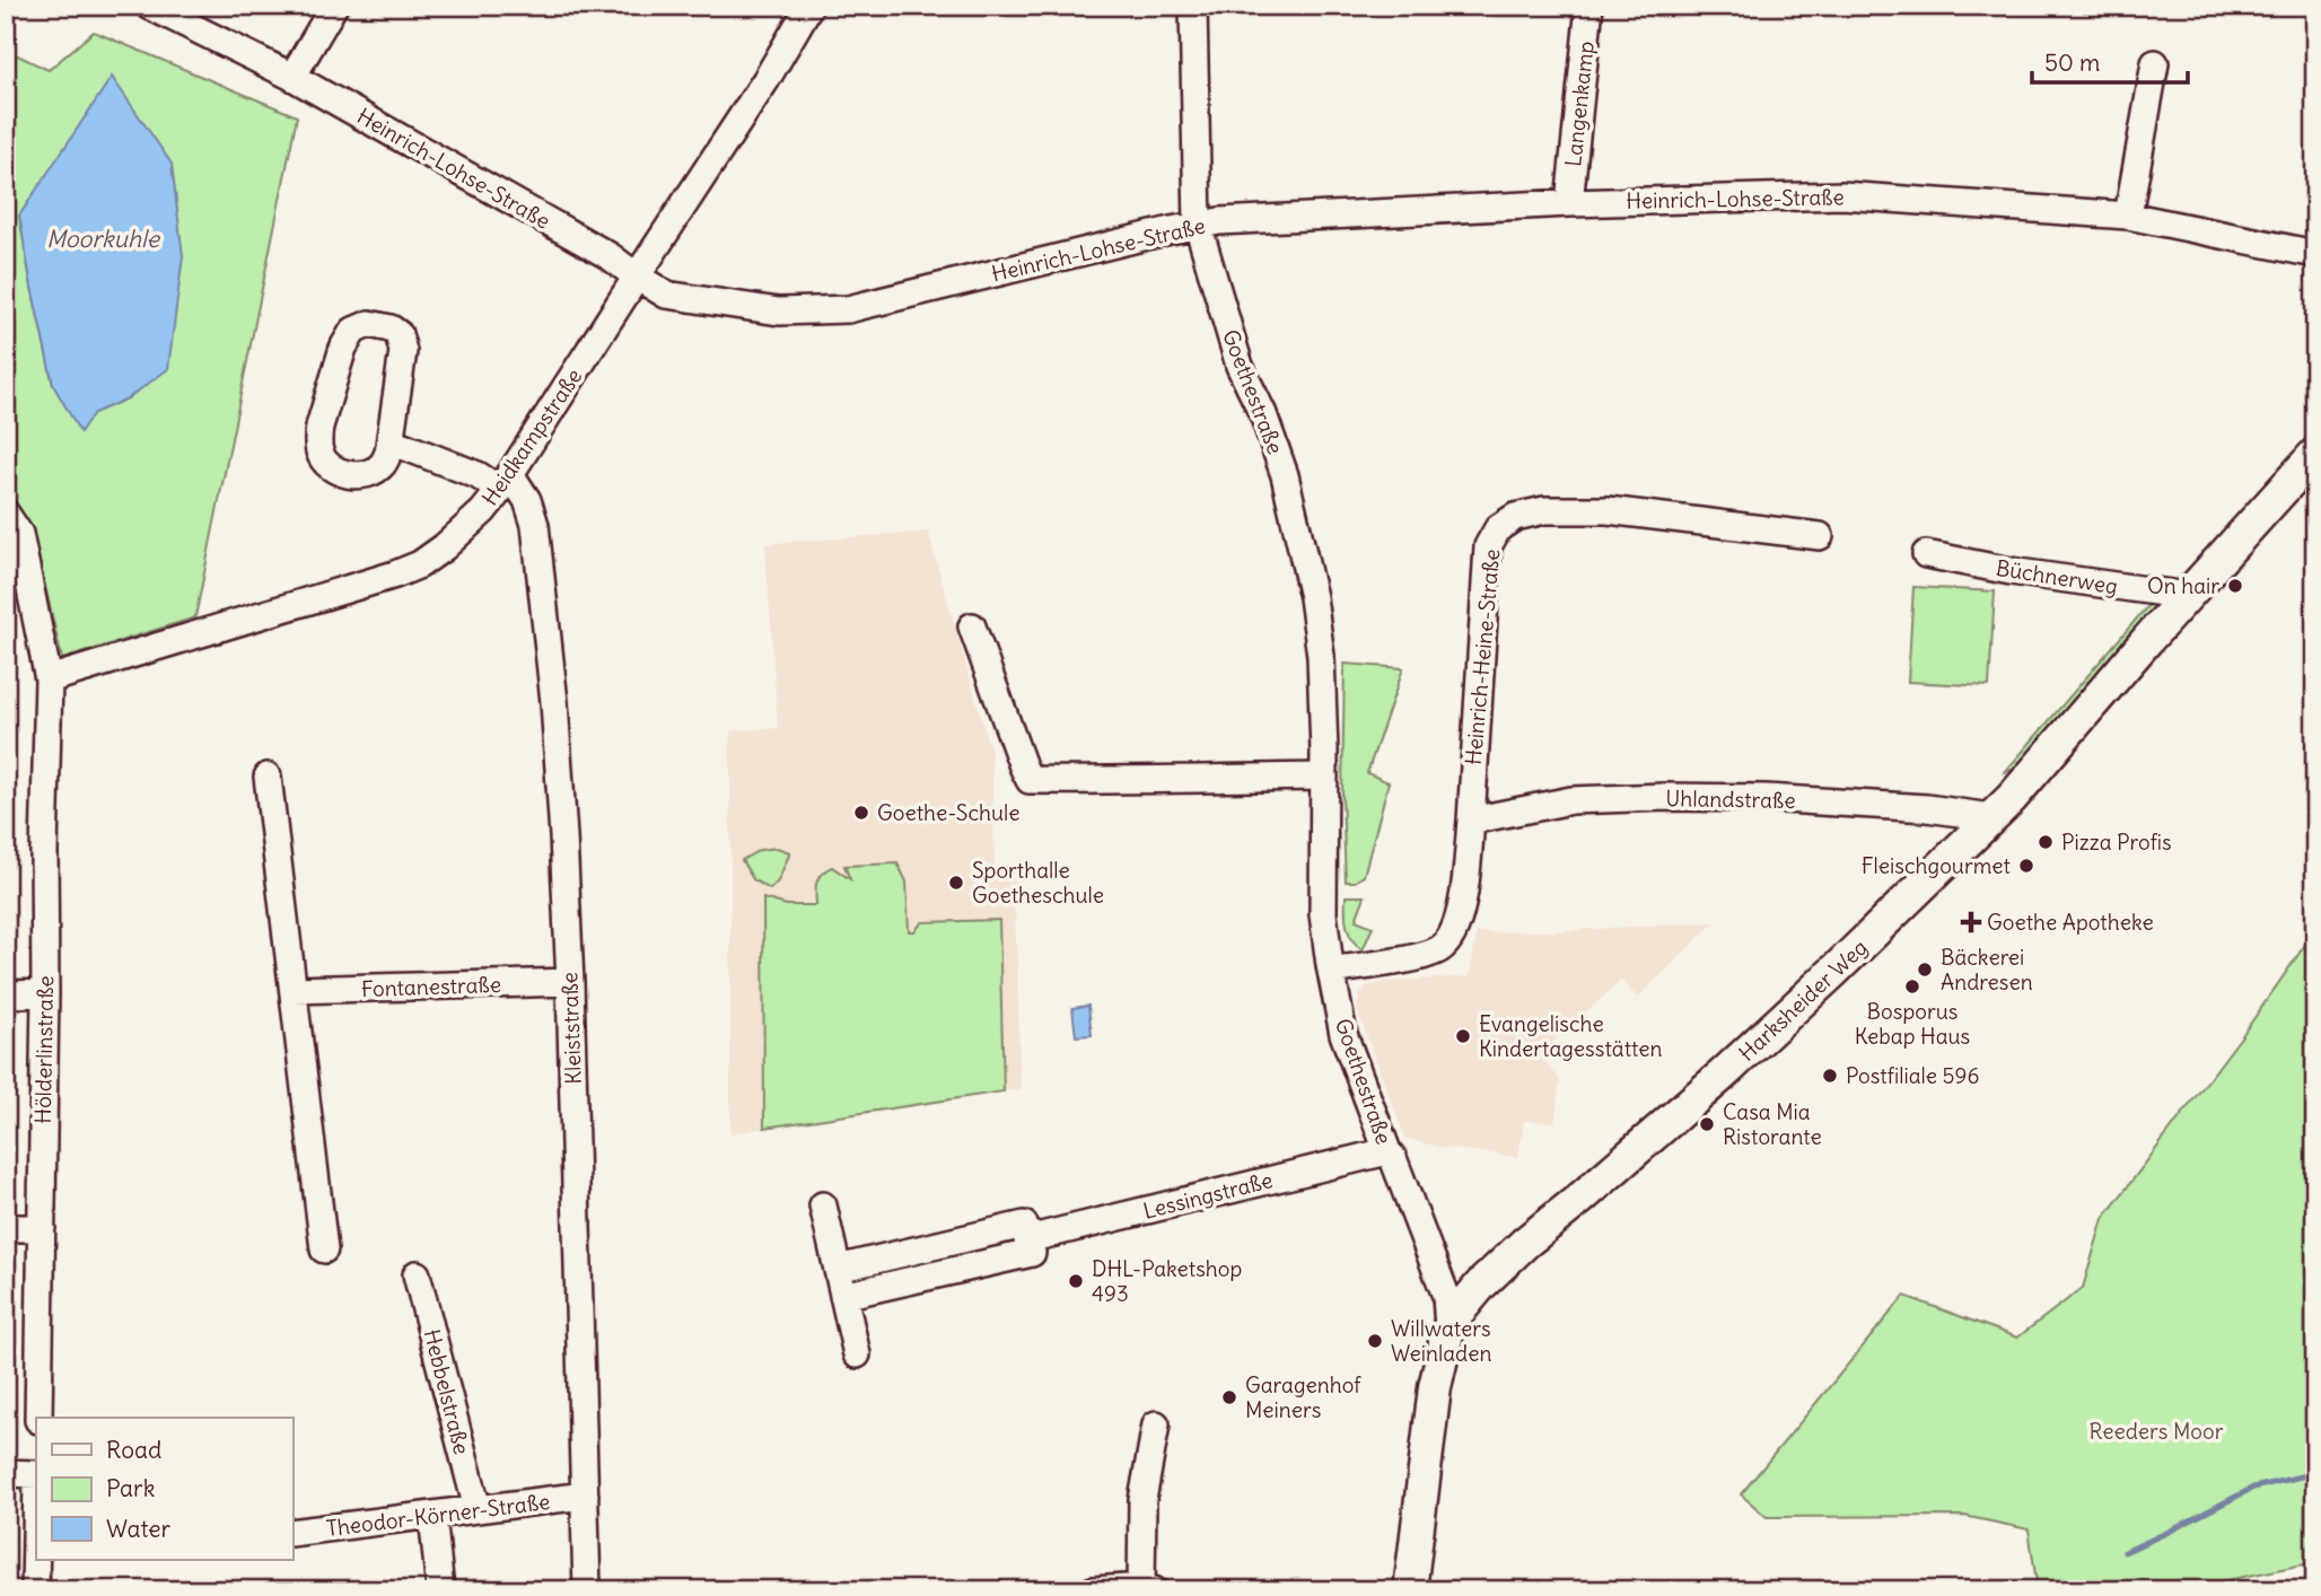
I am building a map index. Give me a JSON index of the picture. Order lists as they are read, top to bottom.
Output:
{
  "streets": {
    "main road": ["Harksheider Weg"],
    "street": [
      "Langenkamp",
      "Heinrich-Lohse-Straße",
      "Goethestraße",
      "Heidkampstraße",
      "Büchnerweg",
      "Heinrich-Heine-Straße",
      "Uhlandstraße",
      "Fontanestraße",
      "Kleiststraße",
      "Hölderlinstraße",
      "Lessingstraße",
      "Hebbelstraße",
      "Theodor-Körner-Straße"
    ]
  },
  "crossings": [
    ["Langenkamp", "Heinrich-Lohse-Straße"],
    ["Heinrich-Lohse-Straße", "Goethestraße"],
    ["Heinrich-Lohse-Straße", "Heidkampstraße"],
    ["Goethestraße", "Heinrich-Heine-Straße"],
    ["Goethestraße", "Harksheider Weg"],
    ["Goethestraße", "Lessingstraße"],
    ["Heidkampstraße", "Kleiststraße"],
    ["Heidkampstraße", "Hölderlinstraße"],
    ["Büchnerweg", "Harksheider Weg"],
    ["Heinrich-Heine-Straße", "Uhlandstraße"],
    ["Uhlandstraße", "Harksheider Weg"],
    ["Fontanestraße", "Kleiststraße"],
    ["Kleiststraße", "Theodor-Körner-Straße"],
    ["Hebbelstraße", "Theodor-Körner-Straße"]
  ],
  "water": ["Moorkuhle"],
  "parks": ["Reeders Moor"],
  "places": {
    "other": [
      "On hair",
      "Goethe-Schule",
      "Pizza Profis",
      "Fleischgourmet",
      "Sporthalle Goetheschule",
      "Bäckerei Andresen",
      "Bosporus Kebap Haus",
      "Evangelische Kindertagesstätten",
      "Postfiliale 596",
      "Casa Mia Ristorante",
      "DHL-Paketshop 493",
      "Willwaters Weinladen",
      "Garagenhof Meiners"
    ],
    "health": ["Goethe Apotheke"]
  },
  "legend": ["Road", "Park", "Water"],
  "scale_bar": "50 m"
}
